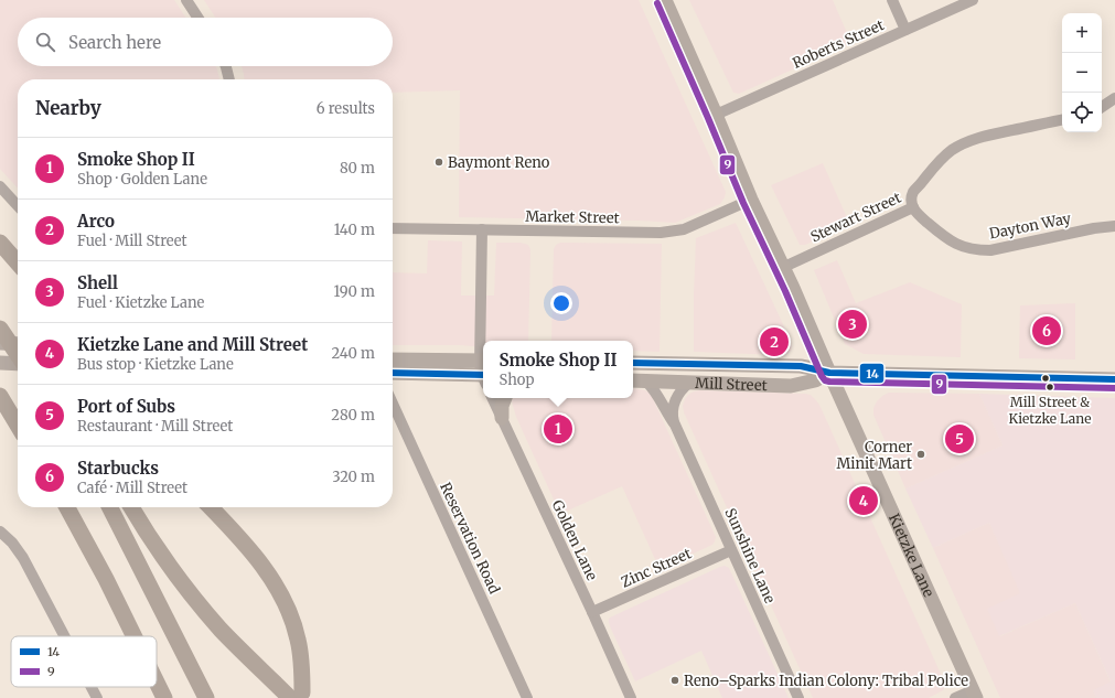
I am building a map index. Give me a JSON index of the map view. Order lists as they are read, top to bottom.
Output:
{
  "streets": {
    "main road": ["Mill Street", "Kietzke Lane"],
    "street": [
      "Roberts Street",
      "Market Street",
      "Stewart Street",
      "Dayton Way",
      "Reservation Road",
      "Golden Lane",
      "Sunshine Lane",
      "Zinc Street"
    ]
  },
  "crossings": [
    ["Roberts Street", "Kietzke Lane"],
    ["Market Street", "Kietzke Lane"],
    ["Stewart Street", "Dayton Way"],
    ["Stewart Street", "Kietzke Lane"],
    ["Mill Street", "Kietzke Lane"],
    ["Mill Street", "Sunshine Lane"],
    ["Golden Lane", "Zinc Street"],
    ["Sunshine Lane", "Zinc Street"]
  ],
  "places": [
    "Baymont Reno",
    "Mill Street & Kietzke Lane",
    "Corner Minit Mart",
    "Reno–Sparks Indian Colony: Tribal Police"
  ],
  "lines": ["transit line 9", "transit line 14"],
  "legend": ["14", "9"],
  "page": {
    "map_buttons": ["+", "−"],
    "search": "Search here",
    "heading": ["Nearby", "6 results"],
    "list": [
      {
        "mark": "1",
        "name": "Smoke Shop II",
        "note": "Shop · Golden Lane",
        "value": "80 m"
      },
      {
        "mark": "2",
        "name": "Arco",
        "note": "Fuel · Mill Street",
        "value": "140 m"
      },
      {
        "mark": "3",
        "name": "Shell",
        "note": "Fuel · Kietzke Lane",
        "value": "190 m"
      },
      {
        "mark": "4",
        "name": "Kietzke Lane and Mill Street",
        "note": "Bus stop · Kietzke Lane",
        "value": "240 m"
      },
      {
        "mark": "5",
        "name": "Port of Subs",
        "note": "Restaurant · Mill Street",
        "value": "280 m"
      },
      {
        "mark": "6",
        "name": "Starbucks",
        "note": "Café · Mill Street",
        "value": "320 m"
      }
    ],
    "pins": [
      "3",
      "6",
      "2",
      "1",
      "5",
      "4"
    ],
    "popup": ["Smoke Shop II", "Shop"]
  }
}
